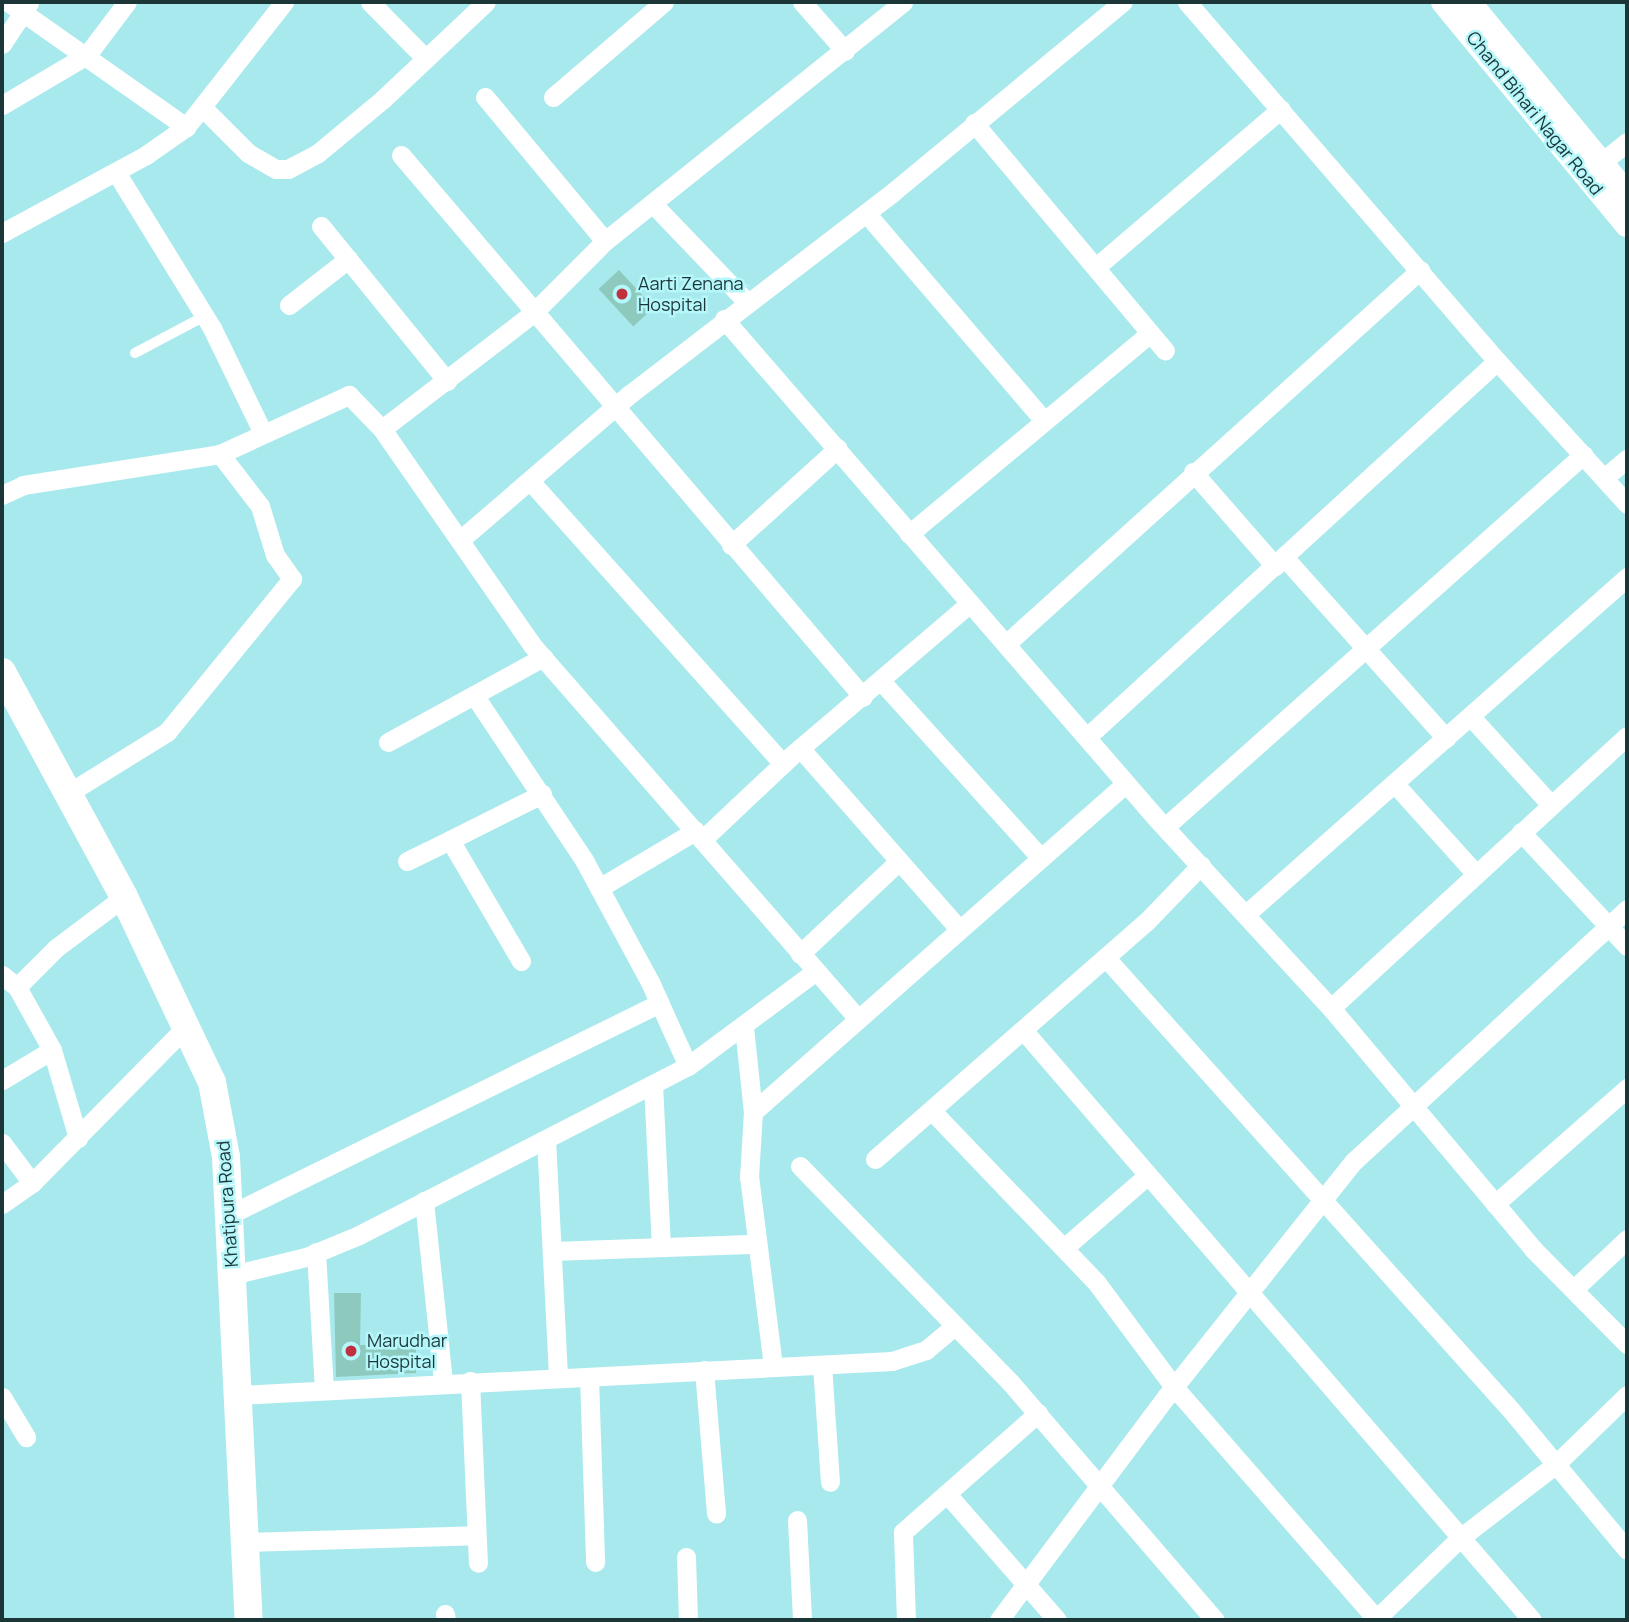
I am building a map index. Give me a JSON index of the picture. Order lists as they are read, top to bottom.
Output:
{
  "streets": {
    "main road": ["Khatipura Road"],
    "street": ["Chand Bihari Nagar Road"]
  },
  "places": ["Aarti Zenana Hospital", "Marudhar Hospital"]
}
